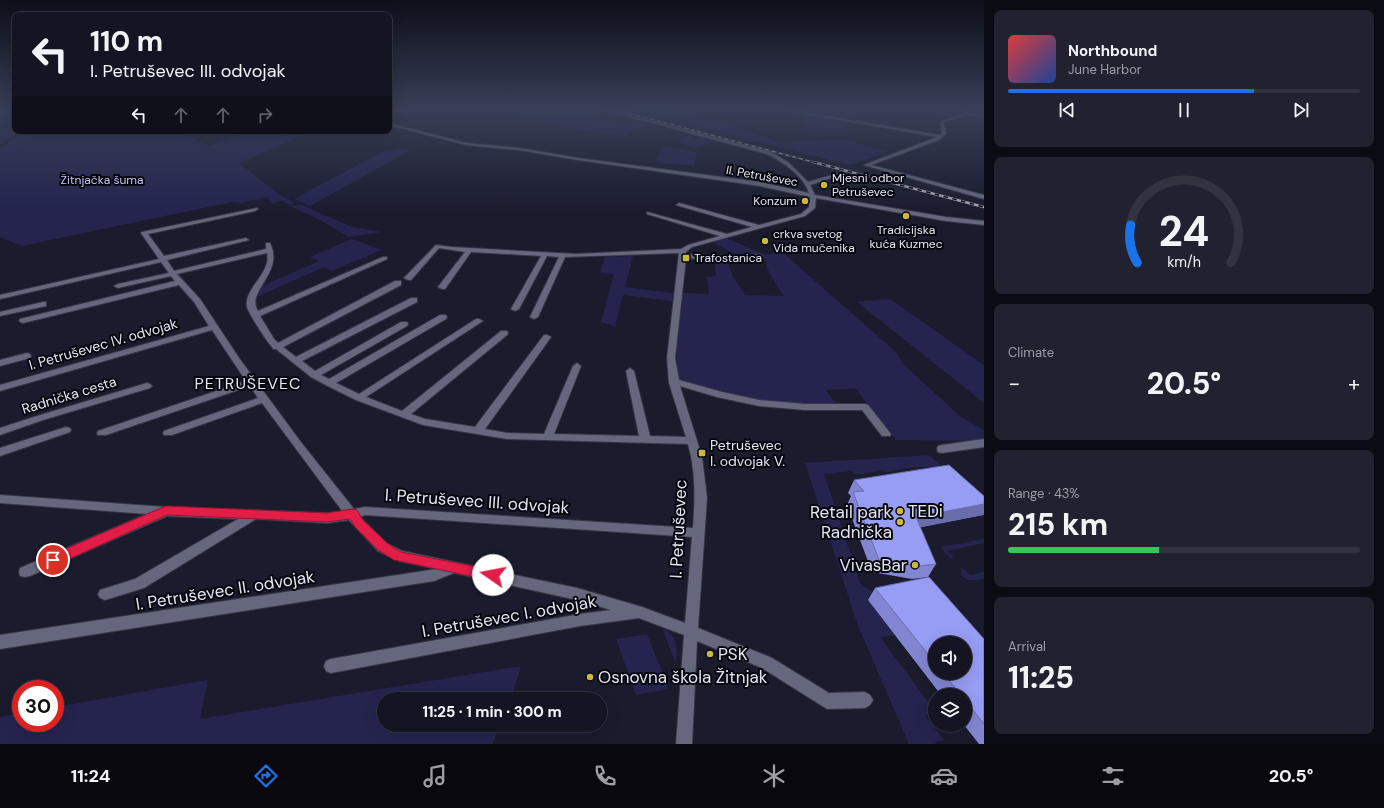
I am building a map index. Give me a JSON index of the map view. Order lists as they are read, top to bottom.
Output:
{
  "streets": {
    "street": [
      "II. Petruševec",
      "I. Petruševec IV. odvojak",
      "Radnička cesta",
      "I. Petruševec III. odvojak",
      "I. Petruševec",
      "I. Petruševec II. odvojak",
      "I. Petruševec I. odvojak"
    ]
  },
  "crossings": [
    ["I. Petruševec III. odvojak", "I. Petruševec"],
    ["I. Petruševec", "I. Petruševec I. odvojak"]
  ],
  "districts": ["PETRUŠEVEC"],
  "parks": ["Žitnjačka šuma"],
  "places": {
    "other": [
      "Mjesni odbor Petruševec",
      "Konzum",
      "Tradicijska kuća Kuzmec",
      "crkva svetog Vida mučenika",
      "TEDi",
      "Retail park Radnička",
      "VivasBar",
      "PSK",
      "Osnovna škola Žitnjak"
    ],
    "transit": ["Trafostanica", "Petruševec I. odvojak V."]
  },
  "page": {
    "turn": ["110 m", "I. Petruševec III. odvojak"],
    "song": ["Northbound", "June Harbor"],
    "tile": [
      "Climate",
      ["Range · 43%", "215 km"],
      ["Arrival", "11:25"]
    ],
    "heat": ["−", "20.5°", "+"],
    "limit": "30",
    "trip": "11:25 · 1 min · 300 m",
    "tabs": ["11:24", "20.5°"],
    "gauge": ["24", "km/h"]
  }
}
